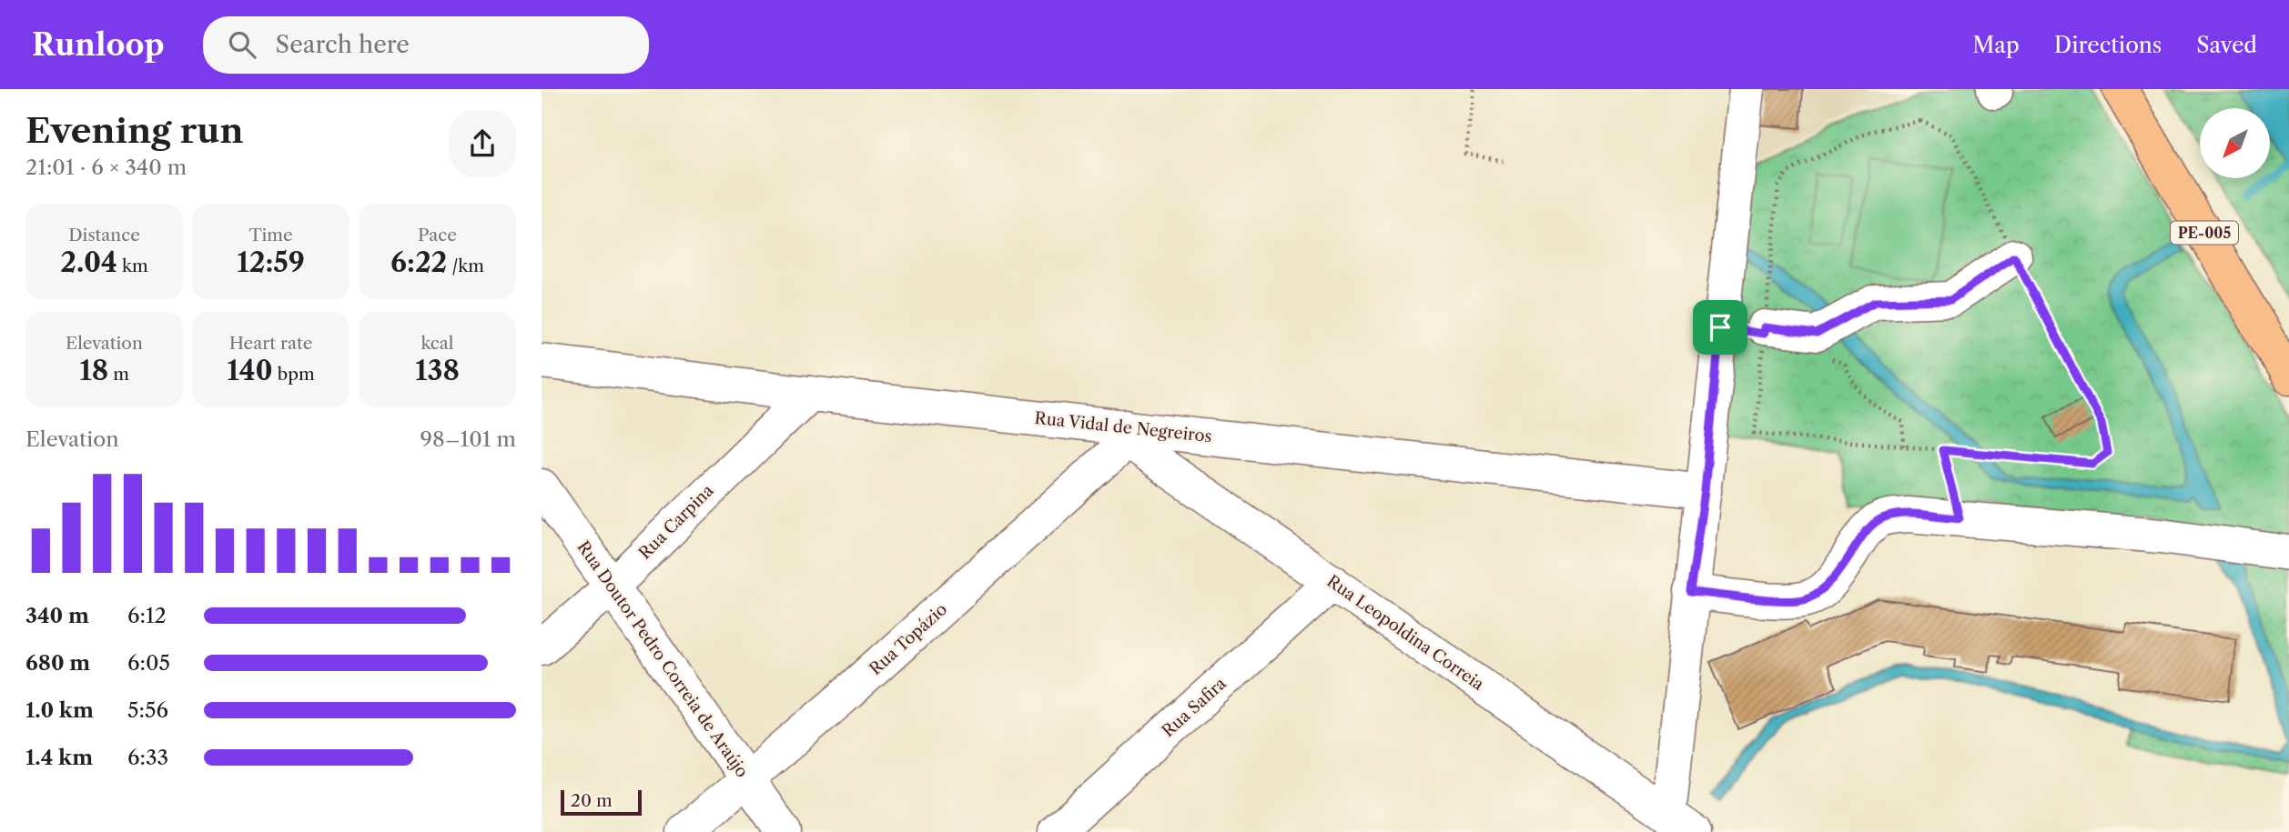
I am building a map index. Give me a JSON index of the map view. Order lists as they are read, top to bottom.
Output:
{
  "streets": {
    "main road": ["PE-005"],
    "street": [
      "Rua Vidal de Negreiros",
      "Rua Carpina",
      "Rua Leopoldina Correia",
      "Rua Topázio",
      "Rua Doutor Pedro Correia de Araújo",
      "Rua Safira"
    ]
  },
  "crossings": [
    ["Rua Vidal de Negreiros", "Rua Carpina"],
    ["Rua Vidal de Negreiros", "Rua Leopoldina Correia"],
    ["Rua Vidal de Negreiros", "Rua Topázio"],
    ["Rua Carpina", "Rua Doutor Pedro Correia de Araújo"],
    ["Rua Leopoldina Correia", "Rua Topázio"],
    ["Rua Leopoldina Correia", "Rua Safira"],
    ["Rua Topázio", "Rua Doutor Pedro Correia de Araújo"]
  ],
  "scale_bar": "20 m",
  "north": "bottom left",
  "page": {
    "header": "Runloop",
    "search": "Search here",
    "nav": ["Map", "Directions", "Saved"],
    "heading": ["Evening run", "21:01 · 6 × 340 m"],
    "stats": [
      ["Distance", "2.04 km"],
      ["Time", "12:59"],
      ["Pace", "6:22 /km"],
      ["Elevation", "18 m"],
      ["Heart rate", "140 bpm"],
      ["kcal", "138"]
    ],
    "chart": ["Elevation", "98–101 m"],
    "list": [
      {
        "name": "340 m",
        "note": "6:12"
      },
      {
        "name": "680 m",
        "note": "6:05"
      },
      {
        "name": "1.0 km",
        "note": "5:56"
      },
      {
        "name": "1.4 km",
        "note": "6:33"
      }
    ],
    "scale": "20 m"
  }
}
